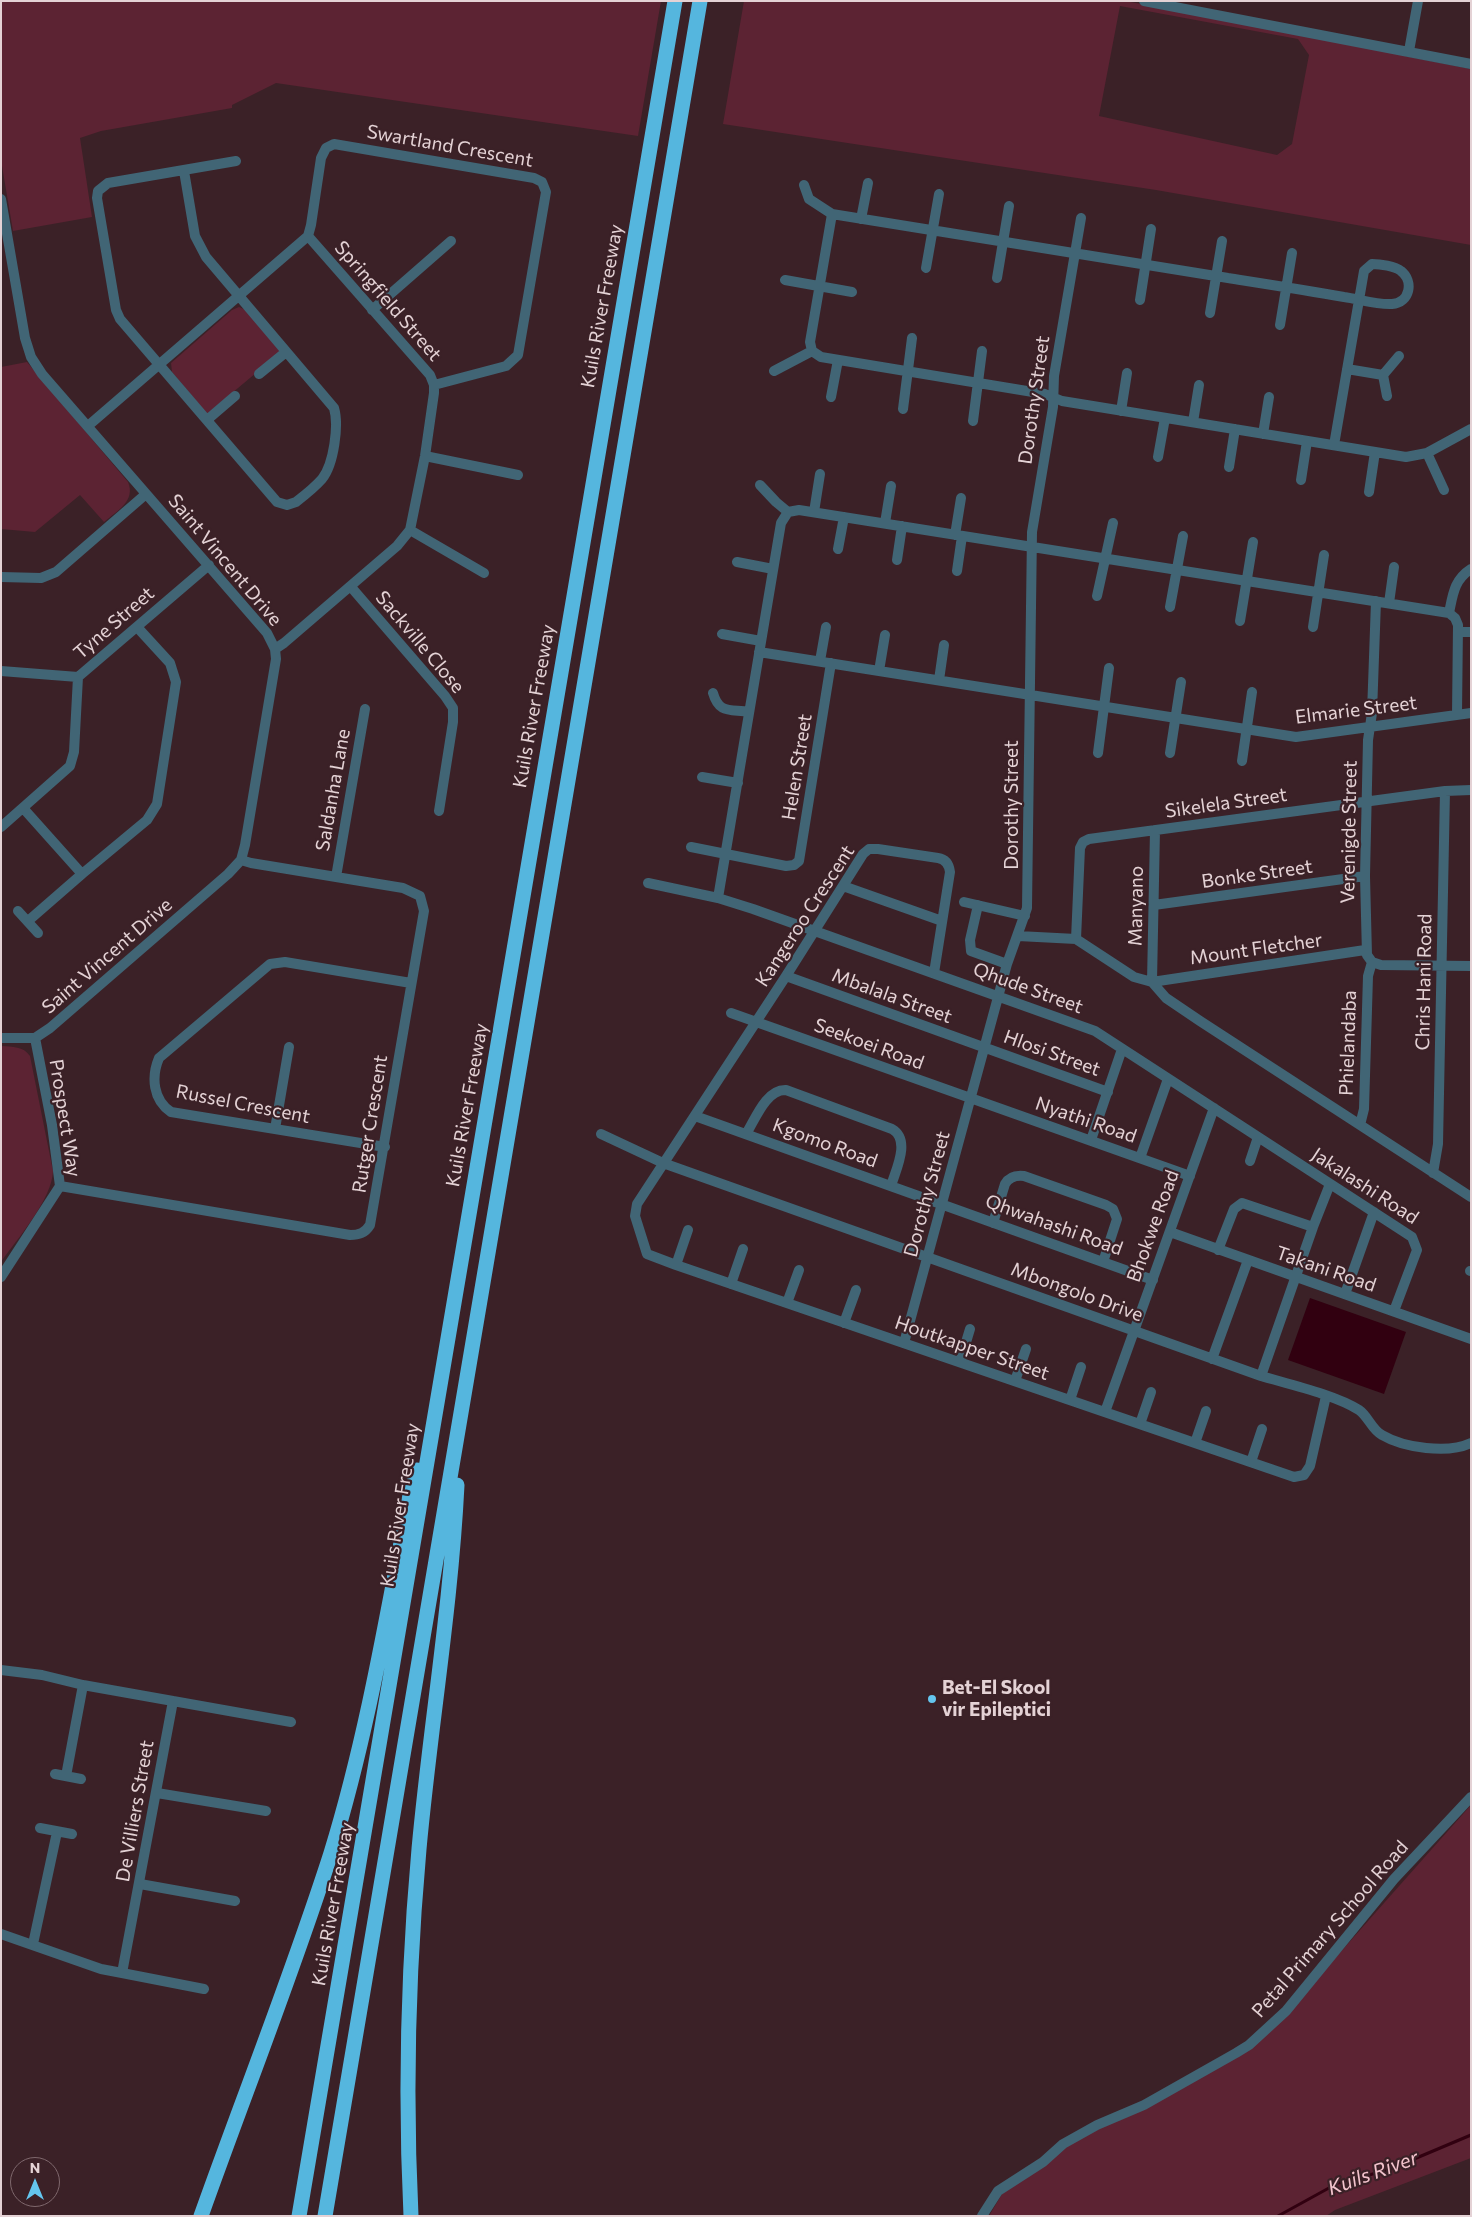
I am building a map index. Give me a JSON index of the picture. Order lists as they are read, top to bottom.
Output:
{
  "streets": {
    "highway": ["Kuils River Freeway"],
    "street": [
      "Swartland Crescent",
      "Springfield Street",
      "Dorothy Street",
      "Saint Vincent Drive",
      "Tyne Street",
      "Sackville Close",
      "Elmarie Street",
      "Helen Street",
      "Saldanha Lane",
      "Sikelela Street",
      "Verenigde Street",
      "Bonke Street",
      "Manyano",
      "Kangeroo Crescent",
      "Mount Fletcher",
      "Chris Hani Road",
      "Qhude Street",
      "Mbalala Street",
      "Phielandaba",
      "Seekoei Road",
      "Hlosi Street",
      "Russel Crescent",
      "Prospect Way",
      "Nyathi Road",
      "Rutger Crescent",
      "Kgomo Road",
      "Jakalashi Road",
      "Qhwahashi Road",
      "Bhokwe Road",
      "Takani Road",
      "Mbongolo Drive",
      "Houtkapper Street",
      "De Villiers Street",
      "Petal Primary School Road"
    ]
  },
  "crossings": [
    ["Swartland Crescent", "Springfield Street"],
    ["Springfield Street", "Saint Vincent Drive"],
    ["Springfield Street", "Sackville Close"],
    ["Dorothy Street", "Elmarie Street"],
    ["Dorothy Street", "Qhude Street"],
    ["Dorothy Street", "Mbalala Street"],
    ["Dorothy Street", "Seekoei Road"],
    ["Dorothy Street", "Hlosi Street"],
    ["Dorothy Street", "Nyathi Road"],
    ["Dorothy Street", "Kgomo Road"],
    ["Dorothy Street", "Qhwahashi Road"],
    ["Dorothy Street", "Mbongolo Drive"],
    ["Dorothy Street", "Houtkapper Street"],
    ["Saint Vincent Drive", "Tyne Street"],
    ["Saint Vincent Drive", "Prospect Way"],
    ["Saint Vincent Drive", "Rutger Crescent"],
    ["Elmarie Street", "Helen Street"],
    ["Elmarie Street", "Verenigde Street"],
    ["Saldanha Lane", "Rutger Crescent"],
    ["Sikelela Street", "Verenigde Street"],
    ["Sikelela Street", "Manyano"],
    ["Sikelela Street", "Chris Hani Road"],
    ["Verenigde Street", "Bonke Street"],
    ["Verenigde Street", "Mount Fletcher"],
    ["Verenigde Street", "Phielandaba"],
    ["Bonke Street", "Manyano"],
    ["Manyano", "Mount Fletcher"],
    ["Kangeroo Crescent", "Qhude Street"],
    ["Kangeroo Crescent", "Mbalala Street"],
    ["Kangeroo Crescent", "Seekoei Road"],
    ["Kangeroo Crescent", "Kgomo Road"],
    ["Kangeroo Crescent", "Mbongolo Drive"],
    ["Kangeroo Crescent", "Houtkapper Street"],
    ["Qhude Street", "Jakalashi Road"],
    ["Qhude Street", "Bhokwe Road"],
    ["Mbalala Street", "Hlosi Street"],
    ["Seekoei Road", "Nyathi Road"],
    ["Russel Crescent", "Rutger Crescent"],
    ["Prospect Way", "Rutger Crescent"],
    ["Nyathi Road", "Bhokwe Road"],
    ["Kgomo Road", "Qhwahashi Road"],
    ["Jakalashi Road", "Bhokwe Road"],
    ["Jakalashi Road", "Takani Road"],
    ["Qhwahashi Road", "Bhokwe Road"],
    ["Bhokwe Road", "Takani Road"],
    ["Bhokwe Road", "Mbongolo Drive"],
    ["Bhokwe Road", "Houtkapper Street"],
    ["Mbongolo Drive", "Houtkapper Street"]
  ],
  "water": ["Kuils River"],
  "places": ["Bet-El Skool vir Epileptici"],
  "north": "top"
}
